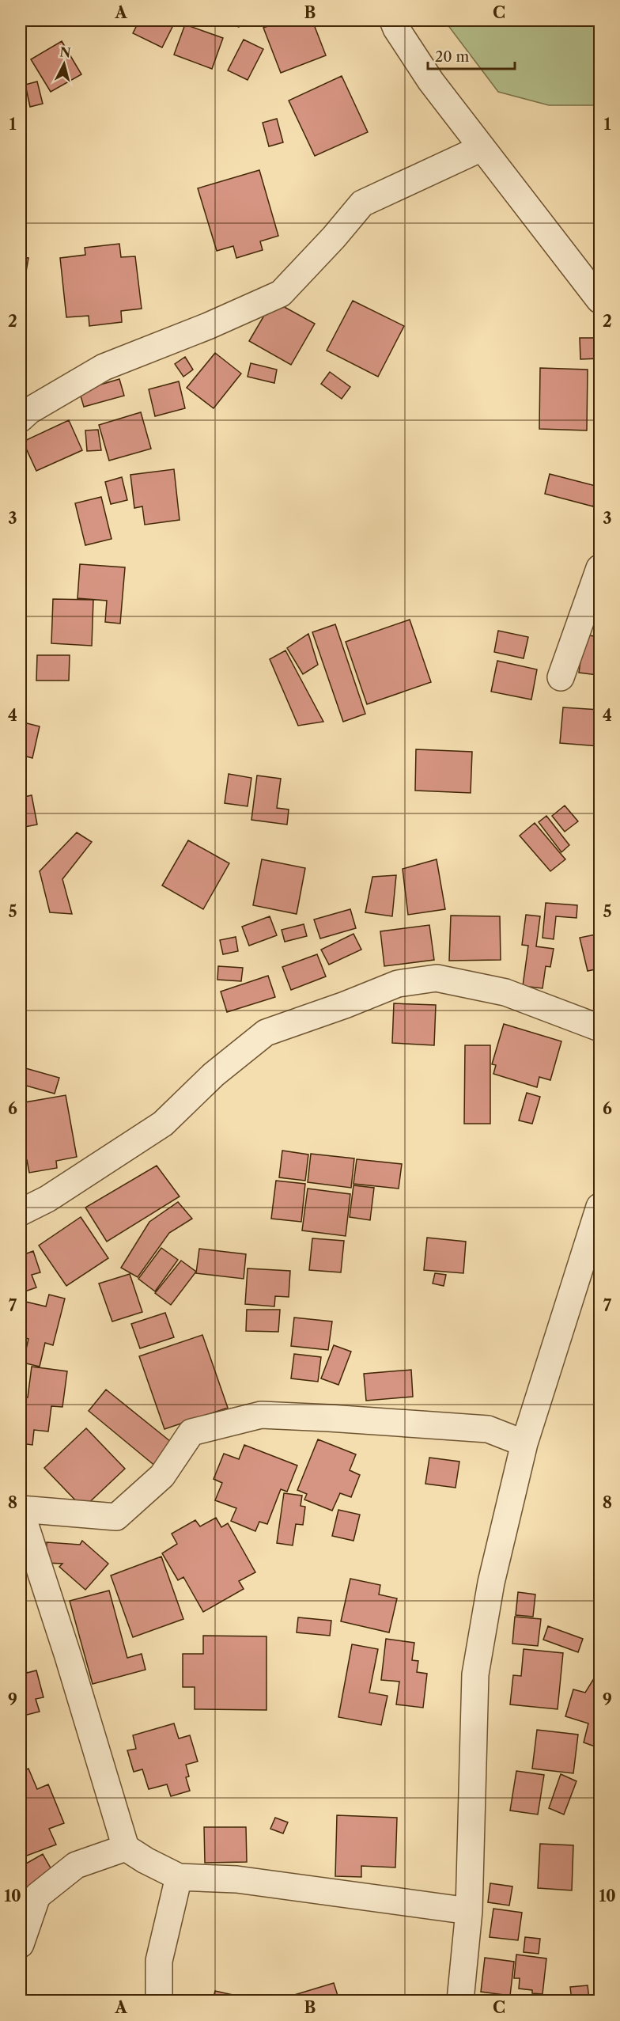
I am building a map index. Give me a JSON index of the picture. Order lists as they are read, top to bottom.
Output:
{
  "scale_bar": "20 m",
  "north": "top",
  "grid": {
    "columns": ["A", "B", "C"],
    "rows": [
      "1",
      "2",
      "3",
      "4",
      "5",
      "6",
      "7",
      "8",
      "9",
      "10"
    ]
  }
}
